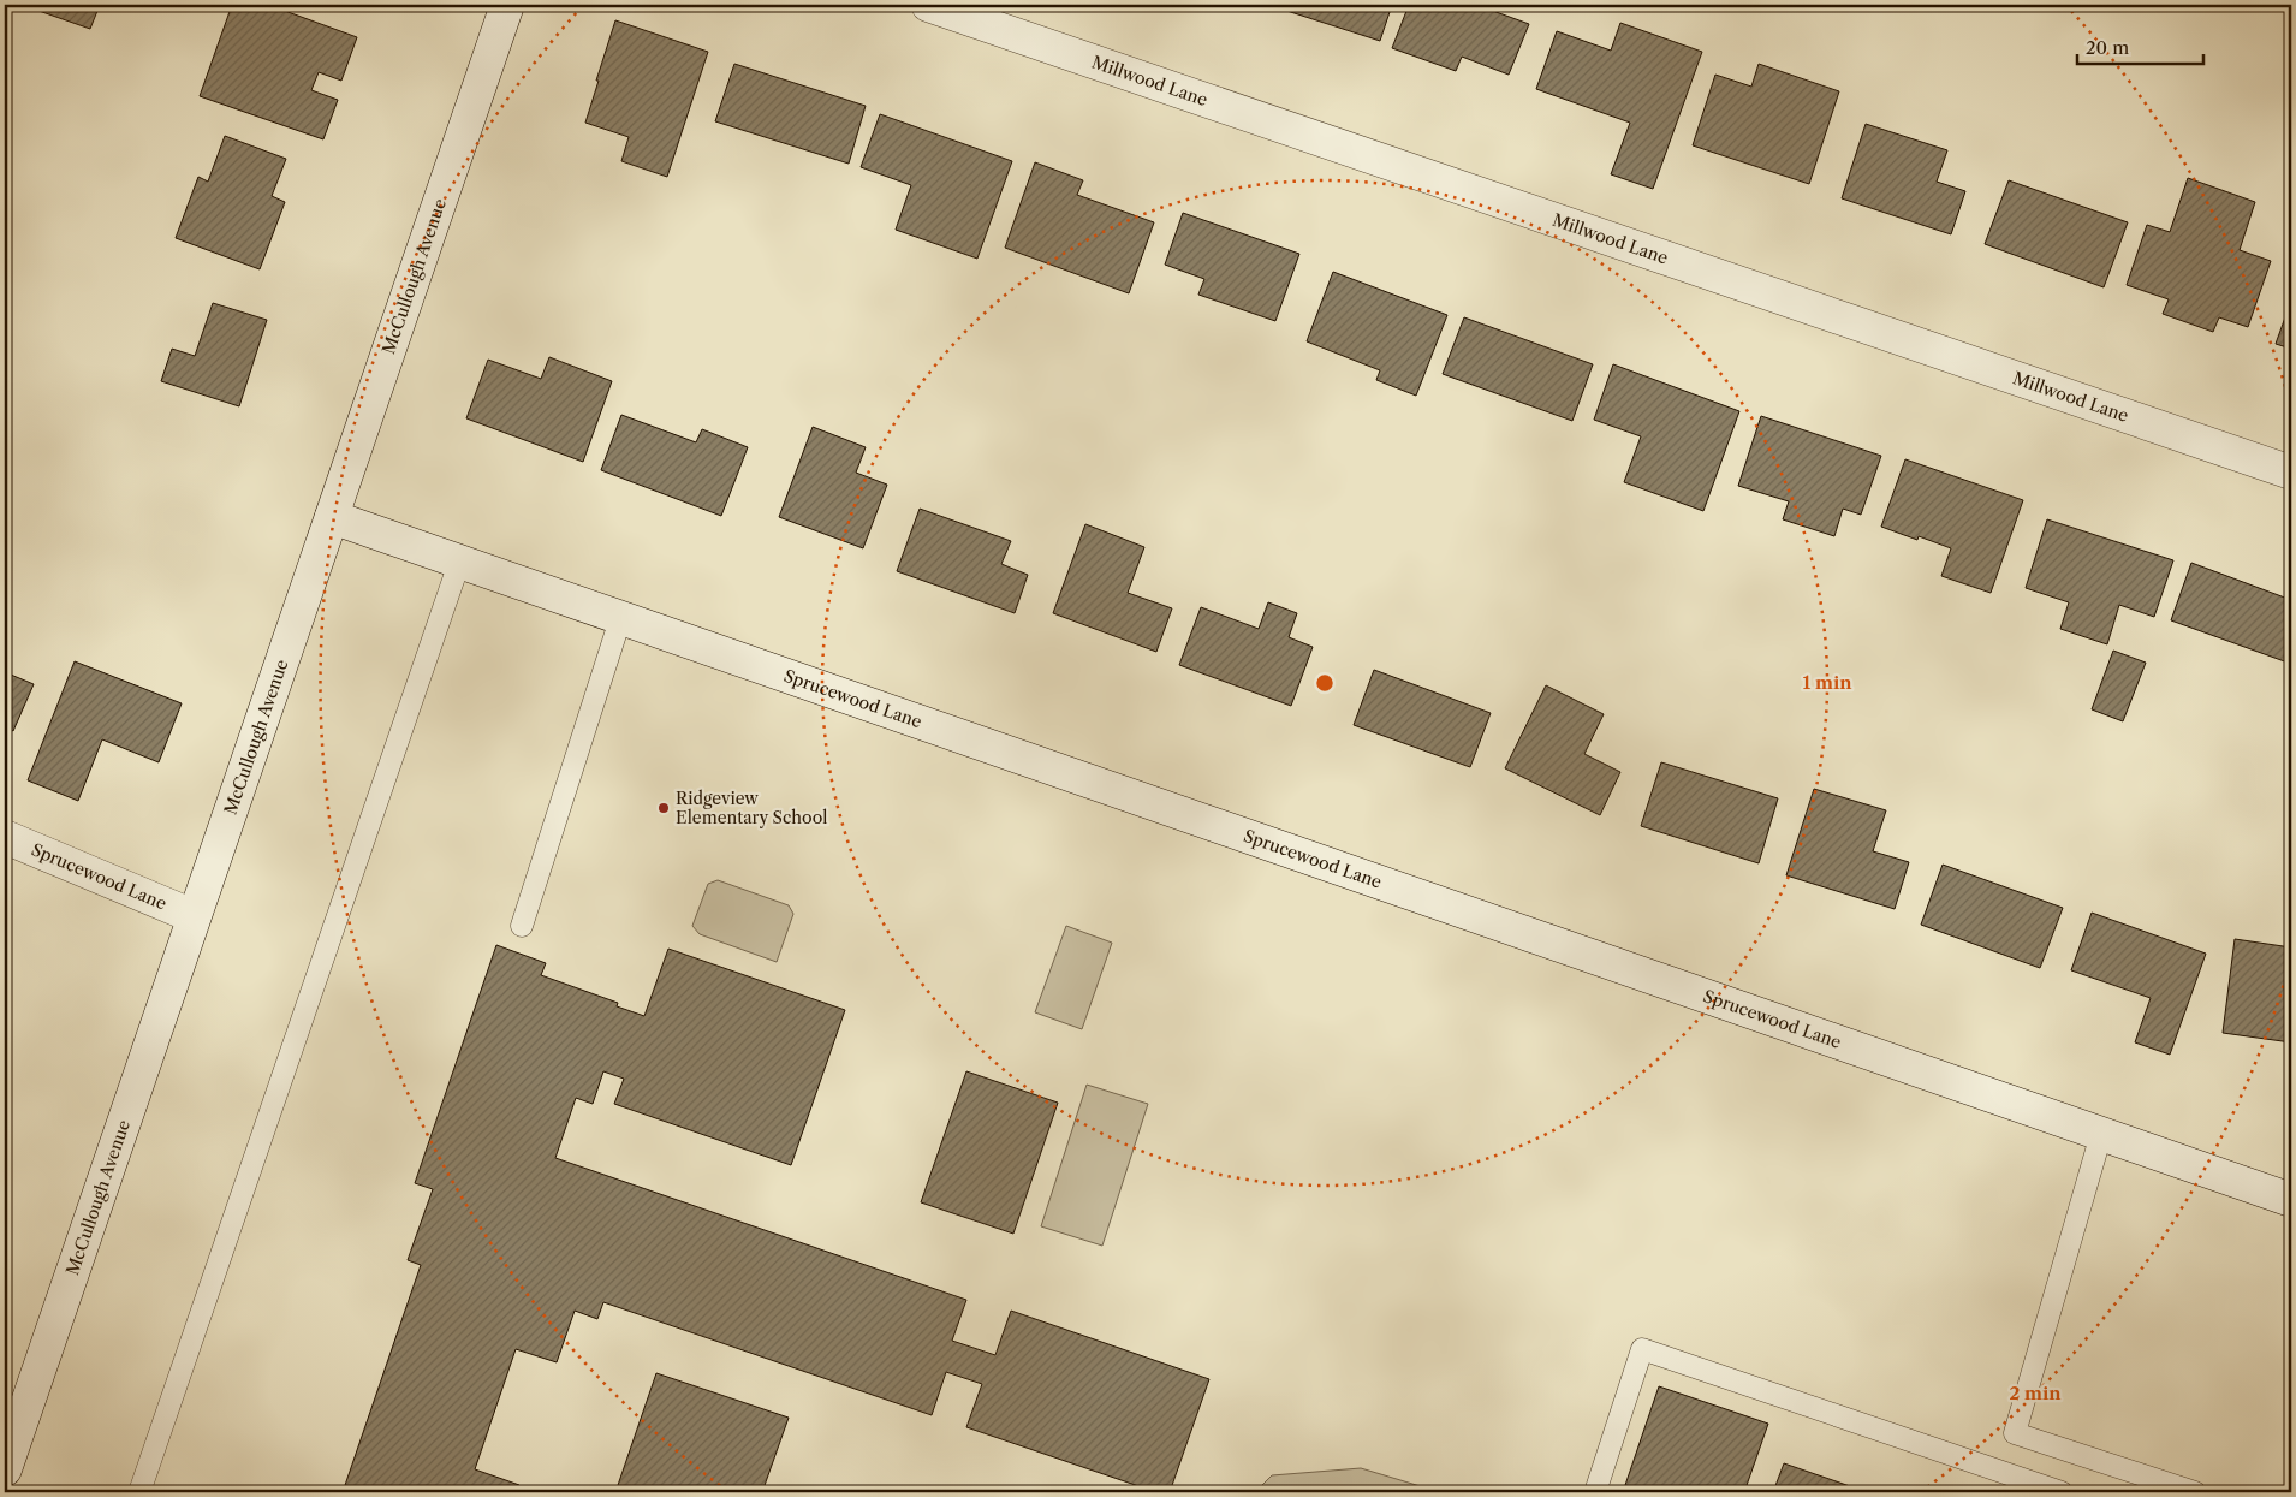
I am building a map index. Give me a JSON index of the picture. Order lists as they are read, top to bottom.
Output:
{
  "streets": {
    "street": ["Millwood Lane", "McCullough Avenue", "Sprucewood Lane"]
  },
  "crossings": [
    ["McCullough Avenue", "Sprucewood Lane"]
  ],
  "places": ["Ridgeview Elementary School"],
  "scale_bar": "20 m",
  "rings": ["1 min", "2 min"]
}
